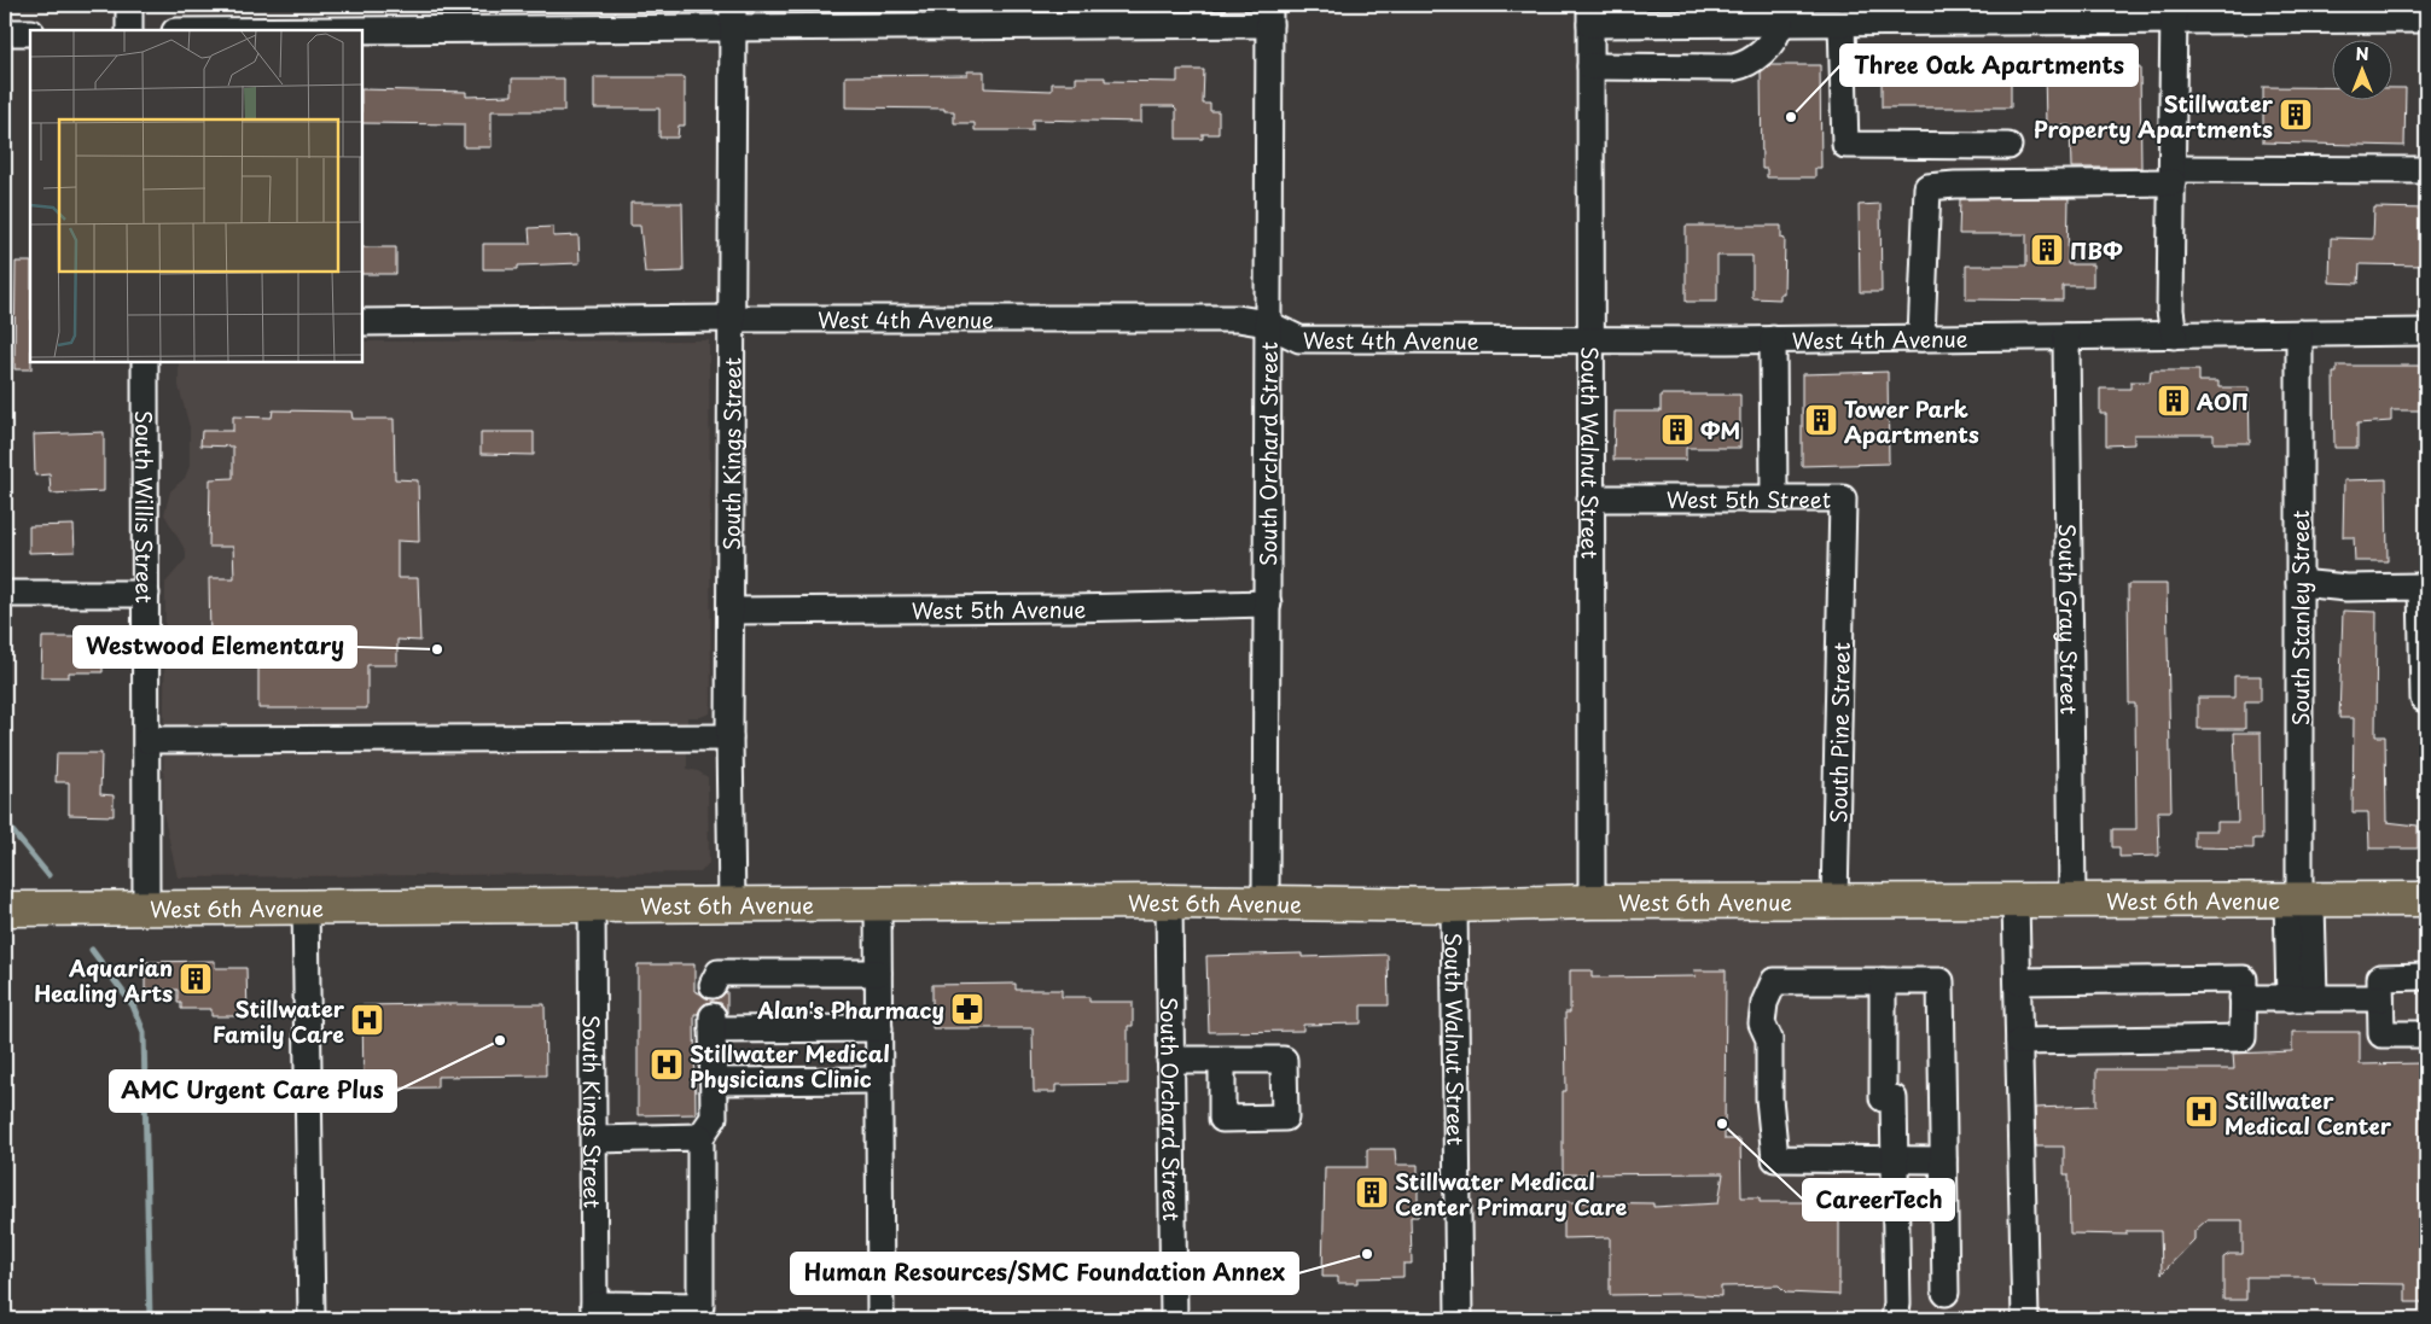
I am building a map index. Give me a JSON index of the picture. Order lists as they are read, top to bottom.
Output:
{
  "streets": {
    "highway": ["West 6th Avenue"],
    "street": [
      "West 4th Avenue",
      "South Orchard Street",
      "South Walnut Street",
      "South Kings Street",
      "West 5th Street",
      "South Willis Street",
      "West 5th Avenue",
      "South Stanley Street",
      "South Gray Street",
      "South Pine Street"
    ]
  },
  "crossings": [
    ["West 4th Avenue", "South Orchard Street"],
    ["West 4th Avenue", "South Walnut Street"],
    ["West 4th Avenue", "South Kings Street"],
    ["West 4th Avenue", "South Stanley Street"],
    ["West 4th Avenue", "South Gray Street"],
    ["South Orchard Street", "West 5th Avenue"],
    ["South Orchard Street", "West 6th Avenue"],
    ["South Walnut Street", "West 5th Street"],
    ["South Walnut Street", "West 6th Avenue"],
    ["South Kings Street", "West 5th Avenue"],
    ["South Kings Street", "West 6th Avenue"],
    ["West 5th Street", "South Pine Street"],
    ["South Willis Street", "West 6th Avenue"],
    ["South Stanley Street", "West 6th Avenue"],
    ["South Gray Street", "West 6th Avenue"],
    ["South Pine Street", "West 6th Avenue"]
  ],
  "places": {
    "building": [
      "Stillwater Property Apartments",
      "ΠΒΦ",
      "AOΠ",
      "Tower Park Apartments",
      "ΦΜ",
      "Aquarian Healing Arts",
      "Stillwater Medical Center Primary Care"
    ],
    "other": [
      "Three Oak Apartments",
      "Westwood Elementary",
      "AMC Urgent Care Plus",
      "CareerTech",
      "Human Resources/SMC Foundation Annex"
    ],
    "pharmacy": ["Alan's Pharmacy"],
    "hospital": ["Stillwater Family Care", "Stillwater Medical Physicians Clinic", "Stillwater Medical Center"]
  },
  "north": "top"
}
